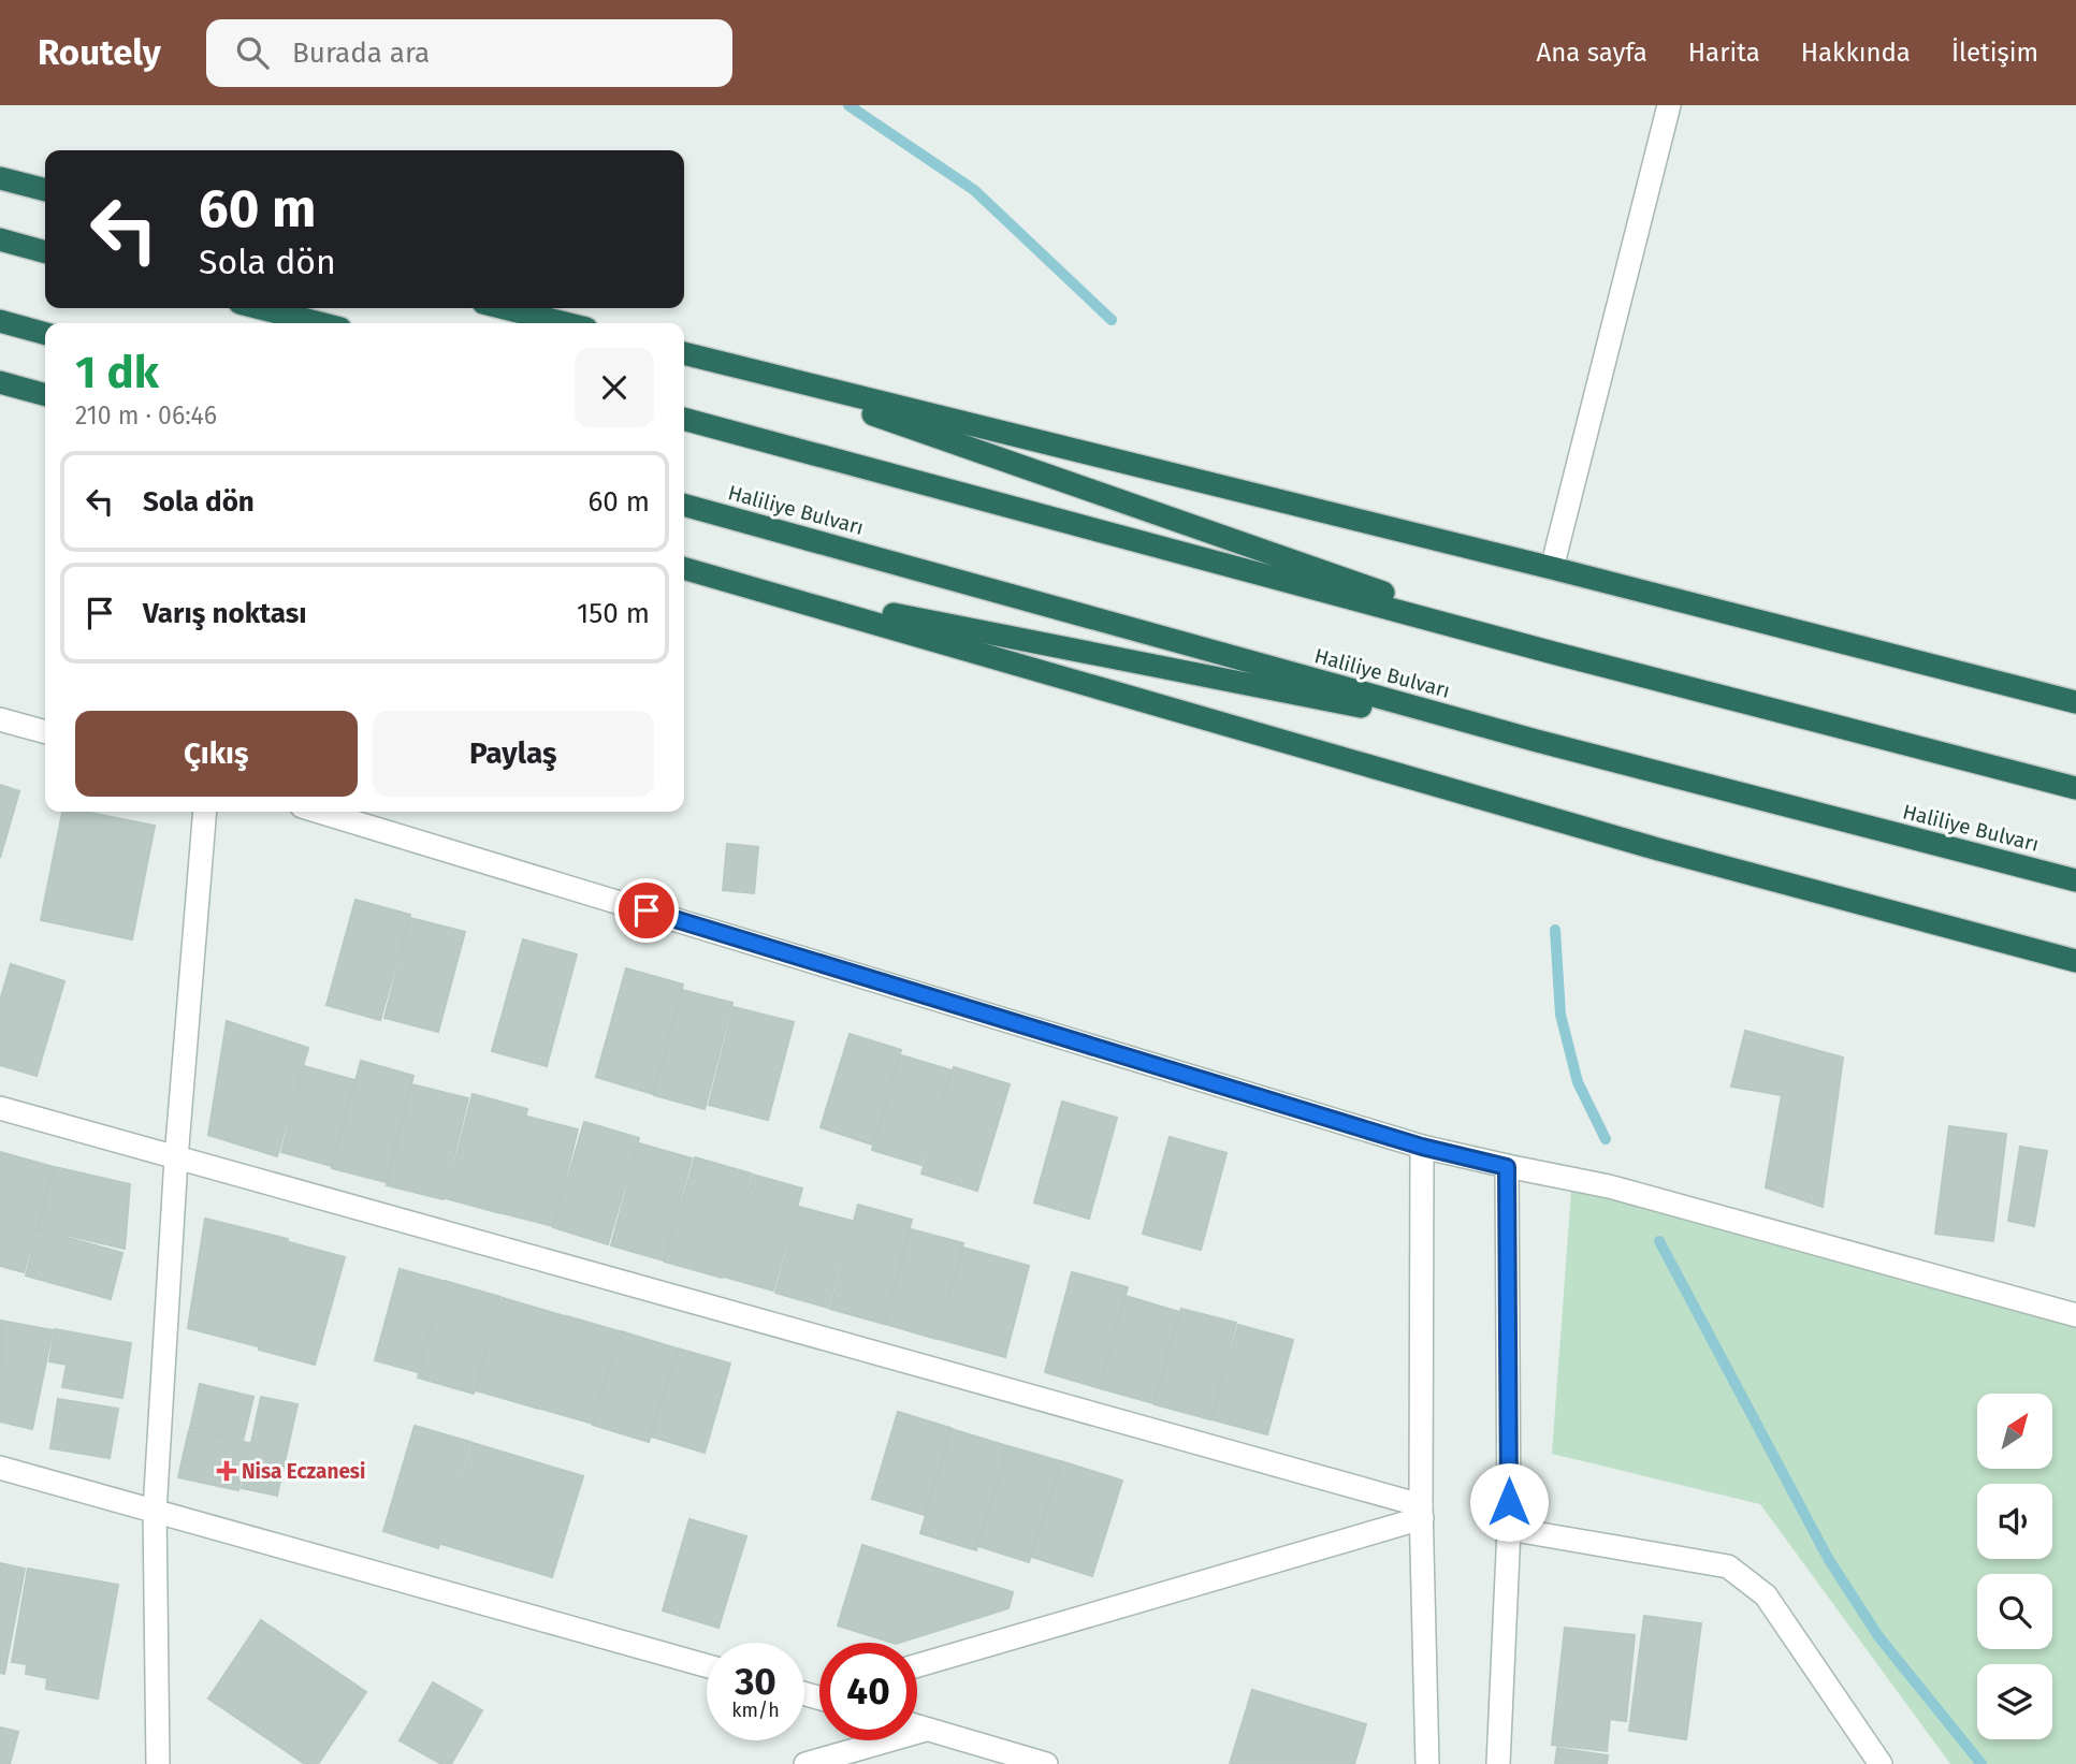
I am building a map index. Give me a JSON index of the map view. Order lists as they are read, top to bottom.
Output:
{
  "streets": {
    "highway": ["Haliliye Bulvarı"]
  },
  "places": {
    "health": ["Nisa Eczanesi"]
  },
  "north": "top right",
  "page": {
    "header": "Routely",
    "search": "Burada ara",
    "nav": [
      "Ana sayfa",
      "Harita",
      "Hakkında",
      "İletişim"
    ],
    "turn": ["60 m", "Sola dön"],
    "heading": ["1 dk", "210 m · 06:46"],
    "list": [
      {
        "name": "Sola dön",
        "value": "60 m"
      },
      {
        "name": "Varış noktası",
        "value": "150 m"
      }
    ],
    "buttons": ["Çıkış", "Paylaş"],
    "speed": "30 km/h",
    "limit": "40"
  }
}
